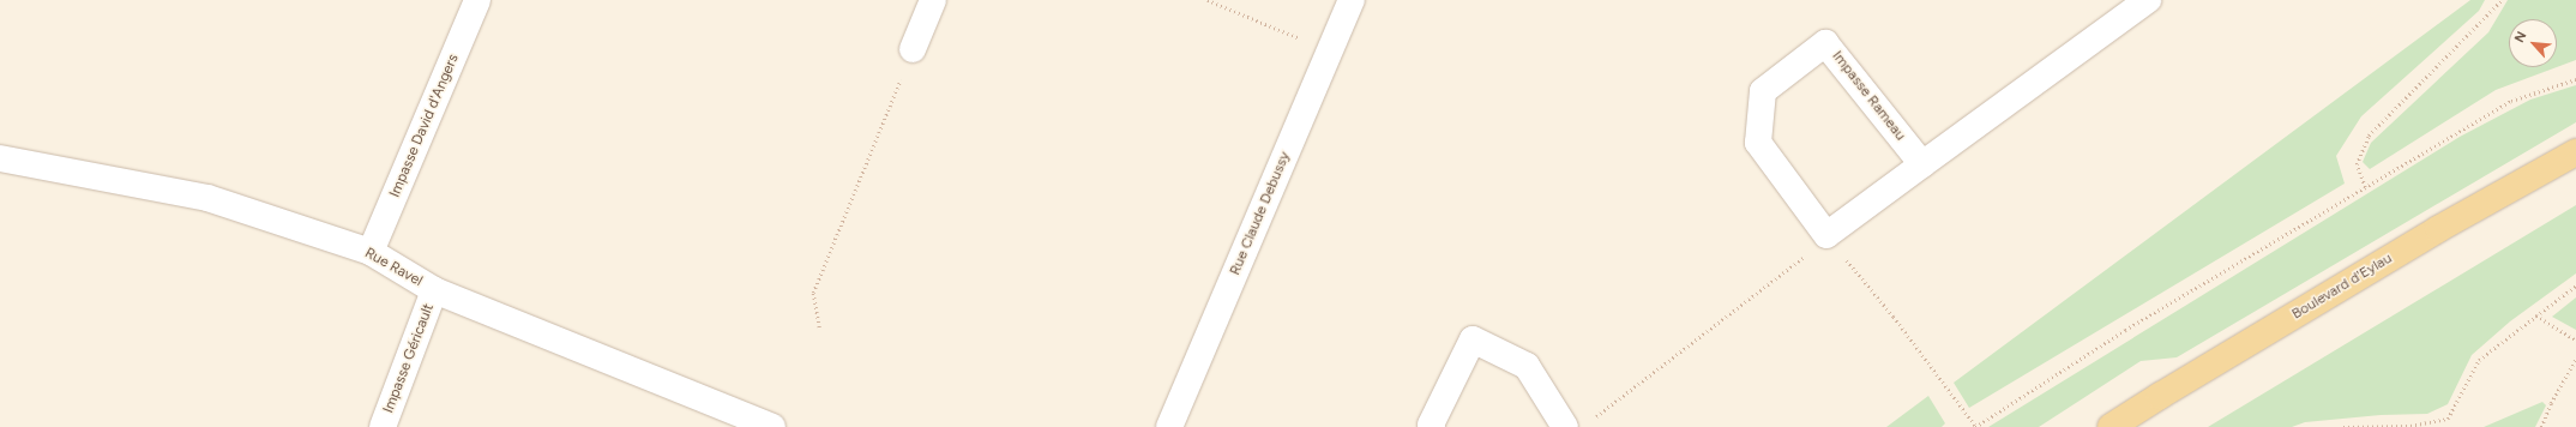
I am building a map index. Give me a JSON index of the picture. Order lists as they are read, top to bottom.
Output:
{
  "streets": {
    "main road": ["Boulevard d'Eylau"],
    "street": [
      "Impasse Rameau",
      "Impasse David d'Angers",
      "Rue Claude Debussy",
      "Rue Ravel",
      "Impasse Géricault"
    ]
  },
  "crossings": [
    ["Impasse David d'Angers", "Rue Ravel"],
    ["Rue Ravel", "Impasse Géricault"]
  ],
  "north": "top left"
}
